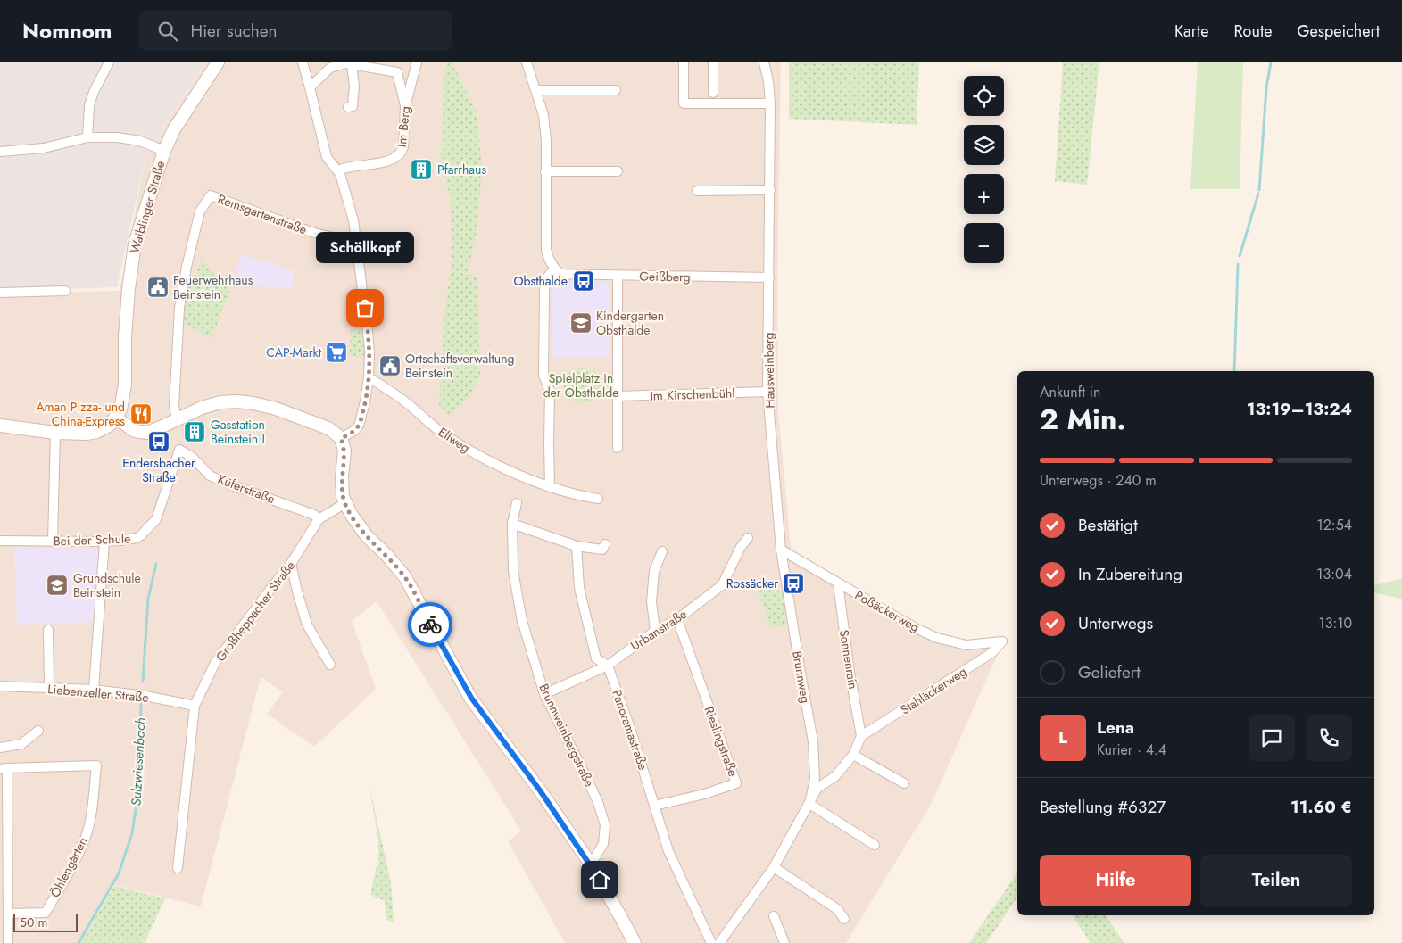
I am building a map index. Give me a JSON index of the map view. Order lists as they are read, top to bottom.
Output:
{
  "streets": {
    "street": [
      "Im Berg",
      "Waiblinger Straße",
      "Remsgartenstraße",
      "Geißberg",
      "Hausweinberg",
      "Im Kirschenbühl",
      "Ellweg",
      "Küferstraße",
      "Bei der Schule",
      "Großheppacher Straße",
      "Roßäckerweg",
      "Urbanstraße",
      "Sonnenrain",
      "Brunnweg",
      "Stahläckerweg",
      "Liebenzeller Straße",
      "Panoramastraße",
      "Brunnweinbergstraße",
      "Rieslingstraße",
      "Öhlengärten"
    ]
  },
  "crossings": [
    ["Geißberg", "Hausweinberg"],
    ["Hausweinberg", "Im Kirschenbühl"],
    ["Hausweinberg", "Roßäckerweg"],
    ["Hausweinberg", "Brunnweg"],
    ["Küferstraße", "Bei der Schule"],
    ["Küferstraße", "Großheppacher Straße"],
    ["Großheppacher Straße", "Liebenzeller Straße"],
    ["Roßäckerweg", "Sonnenrain"],
    ["Roßäckerweg", "Brunnweg"],
    ["Roßäckerweg", "Stahläckerweg"],
    ["Urbanstraße", "Panoramastraße"],
    ["Urbanstraße", "Brunnweinbergstraße"],
    ["Urbanstraße", "Rieslingstraße"],
    ["Sonnenrain", "Brunnweg"],
    ["Sonnenrain", "Stahläckerweg"],
    ["Brunnweg", "Stahläckerweg"],
    ["Panoramastraße", "Rieslingstraße"]
  ],
  "water": ["Sulzwiesenbach"],
  "parks": ["Spielplatz in der Obsthalde"],
  "places": {
    "building": ["Pfarrhaus", "Gasstation Beinstein I"],
    "bus stop": ["Obsthalde", "Endersbacher Straße", "Rossäcker"],
    "public building": ["Feuerwehrhaus Beinstein", "Ortschaftsverwaltung Beinstein"],
    "other": ["Schöllkopf"],
    "school or university": ["Kindergarten Obsthalde", "Grundschule Beinstein"],
    "supermarket": ["CAP-Markt"],
    "restaurant": ["Aman Pizza- und China-Express"]
  },
  "scale_bar": "50 m",
  "page": {
    "header": "Nomnom",
    "search": "Hier suchen",
    "nav": ["Karte", "Route", "Gespeichert"],
    "map_buttons": ["+", "−"],
    "bubble": "Schöllkopf",
    "heading": ["2 Min.", "Ankunft in", "13:19–13:24"],
    "panel": [
      "Lena",
      "Kurier · 4.4",
      "Bestellung #6327",
      "11.60 €"
    ],
    "bar": "Unterwegs · 240 m",
    "list": [
      ["Bestätigt", "12:54"],
      ["In Zubereitung", "13:04"],
      ["Unterwegs", "13:10"],
      "Geliefert"
    ],
    "round": "L",
    "buttons": ["Hilfe", "Teilen"],
    "scale": "50 m"
  }
}
